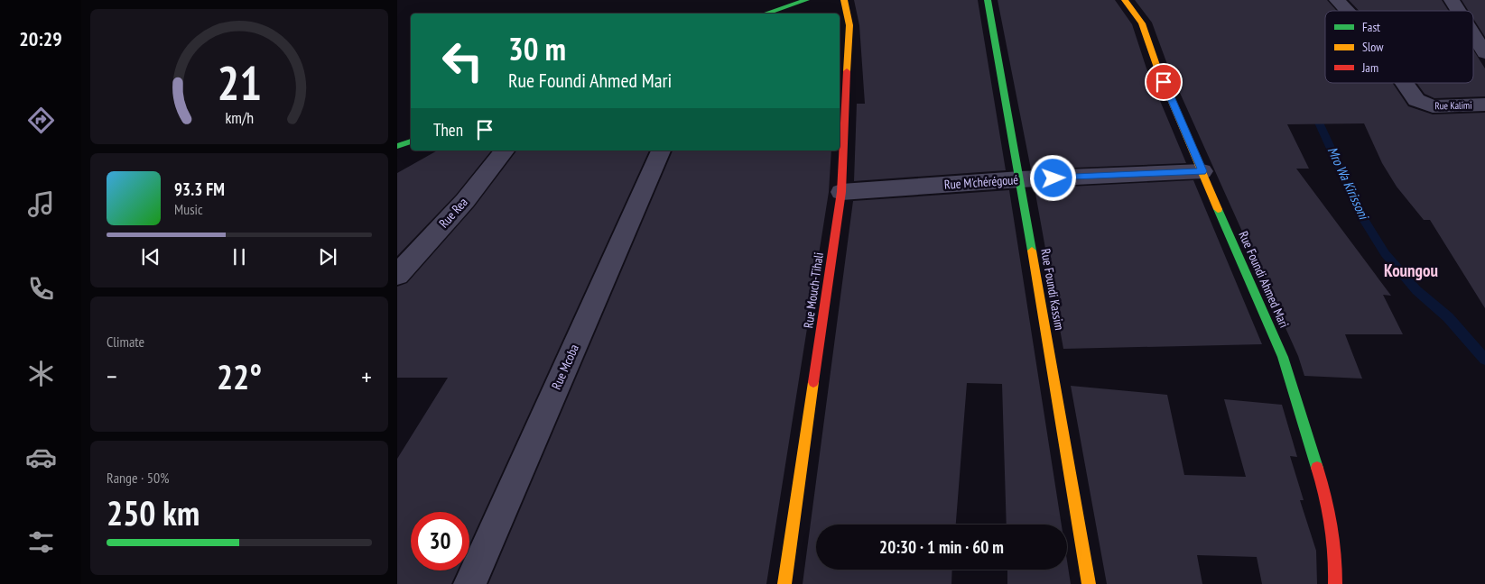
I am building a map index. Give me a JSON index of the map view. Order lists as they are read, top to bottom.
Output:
{
  "streets": {
    "street": [
      "Rue Kalimi",
      "Rue M'chérégoué",
      "Rue Rea",
      "Rue Foundi Ahmed Mari",
      "Rue Foundi Kassim",
      "Rue Mouch-Tihali",
      "Rue Mcoba"
    ]
  },
  "crossings": [
    ["Rue M'chérégoué", "Rue Foundi Ahmed Mari"],
    ["Rue M'chérégoué", "Rue Foundi Kassim"],
    ["Rue M'chérégoué", "Rue Mouch-Tihali"]
  ],
  "districts": ["Koungou"],
  "water": ["Mro Wa Kirissoni"],
  "legend": ["Fast", "Slow", "Jam"],
  "page": {
    "tabs": "20:29",
    "turn": ["30 m", "Rue Foundi Ahmed Mari"],
    "then": "Then",
    "song": ["93.3 FM", "Music"],
    "tile": [
      "Climate",
      ["Range · 50%", "250 km"]
    ],
    "heat": ["−", "22°", "+"],
    "limit": "30",
    "trip": "20:30 · 1 min · 60 m",
    "gauge": ["21", "km/h"]
  }
}
